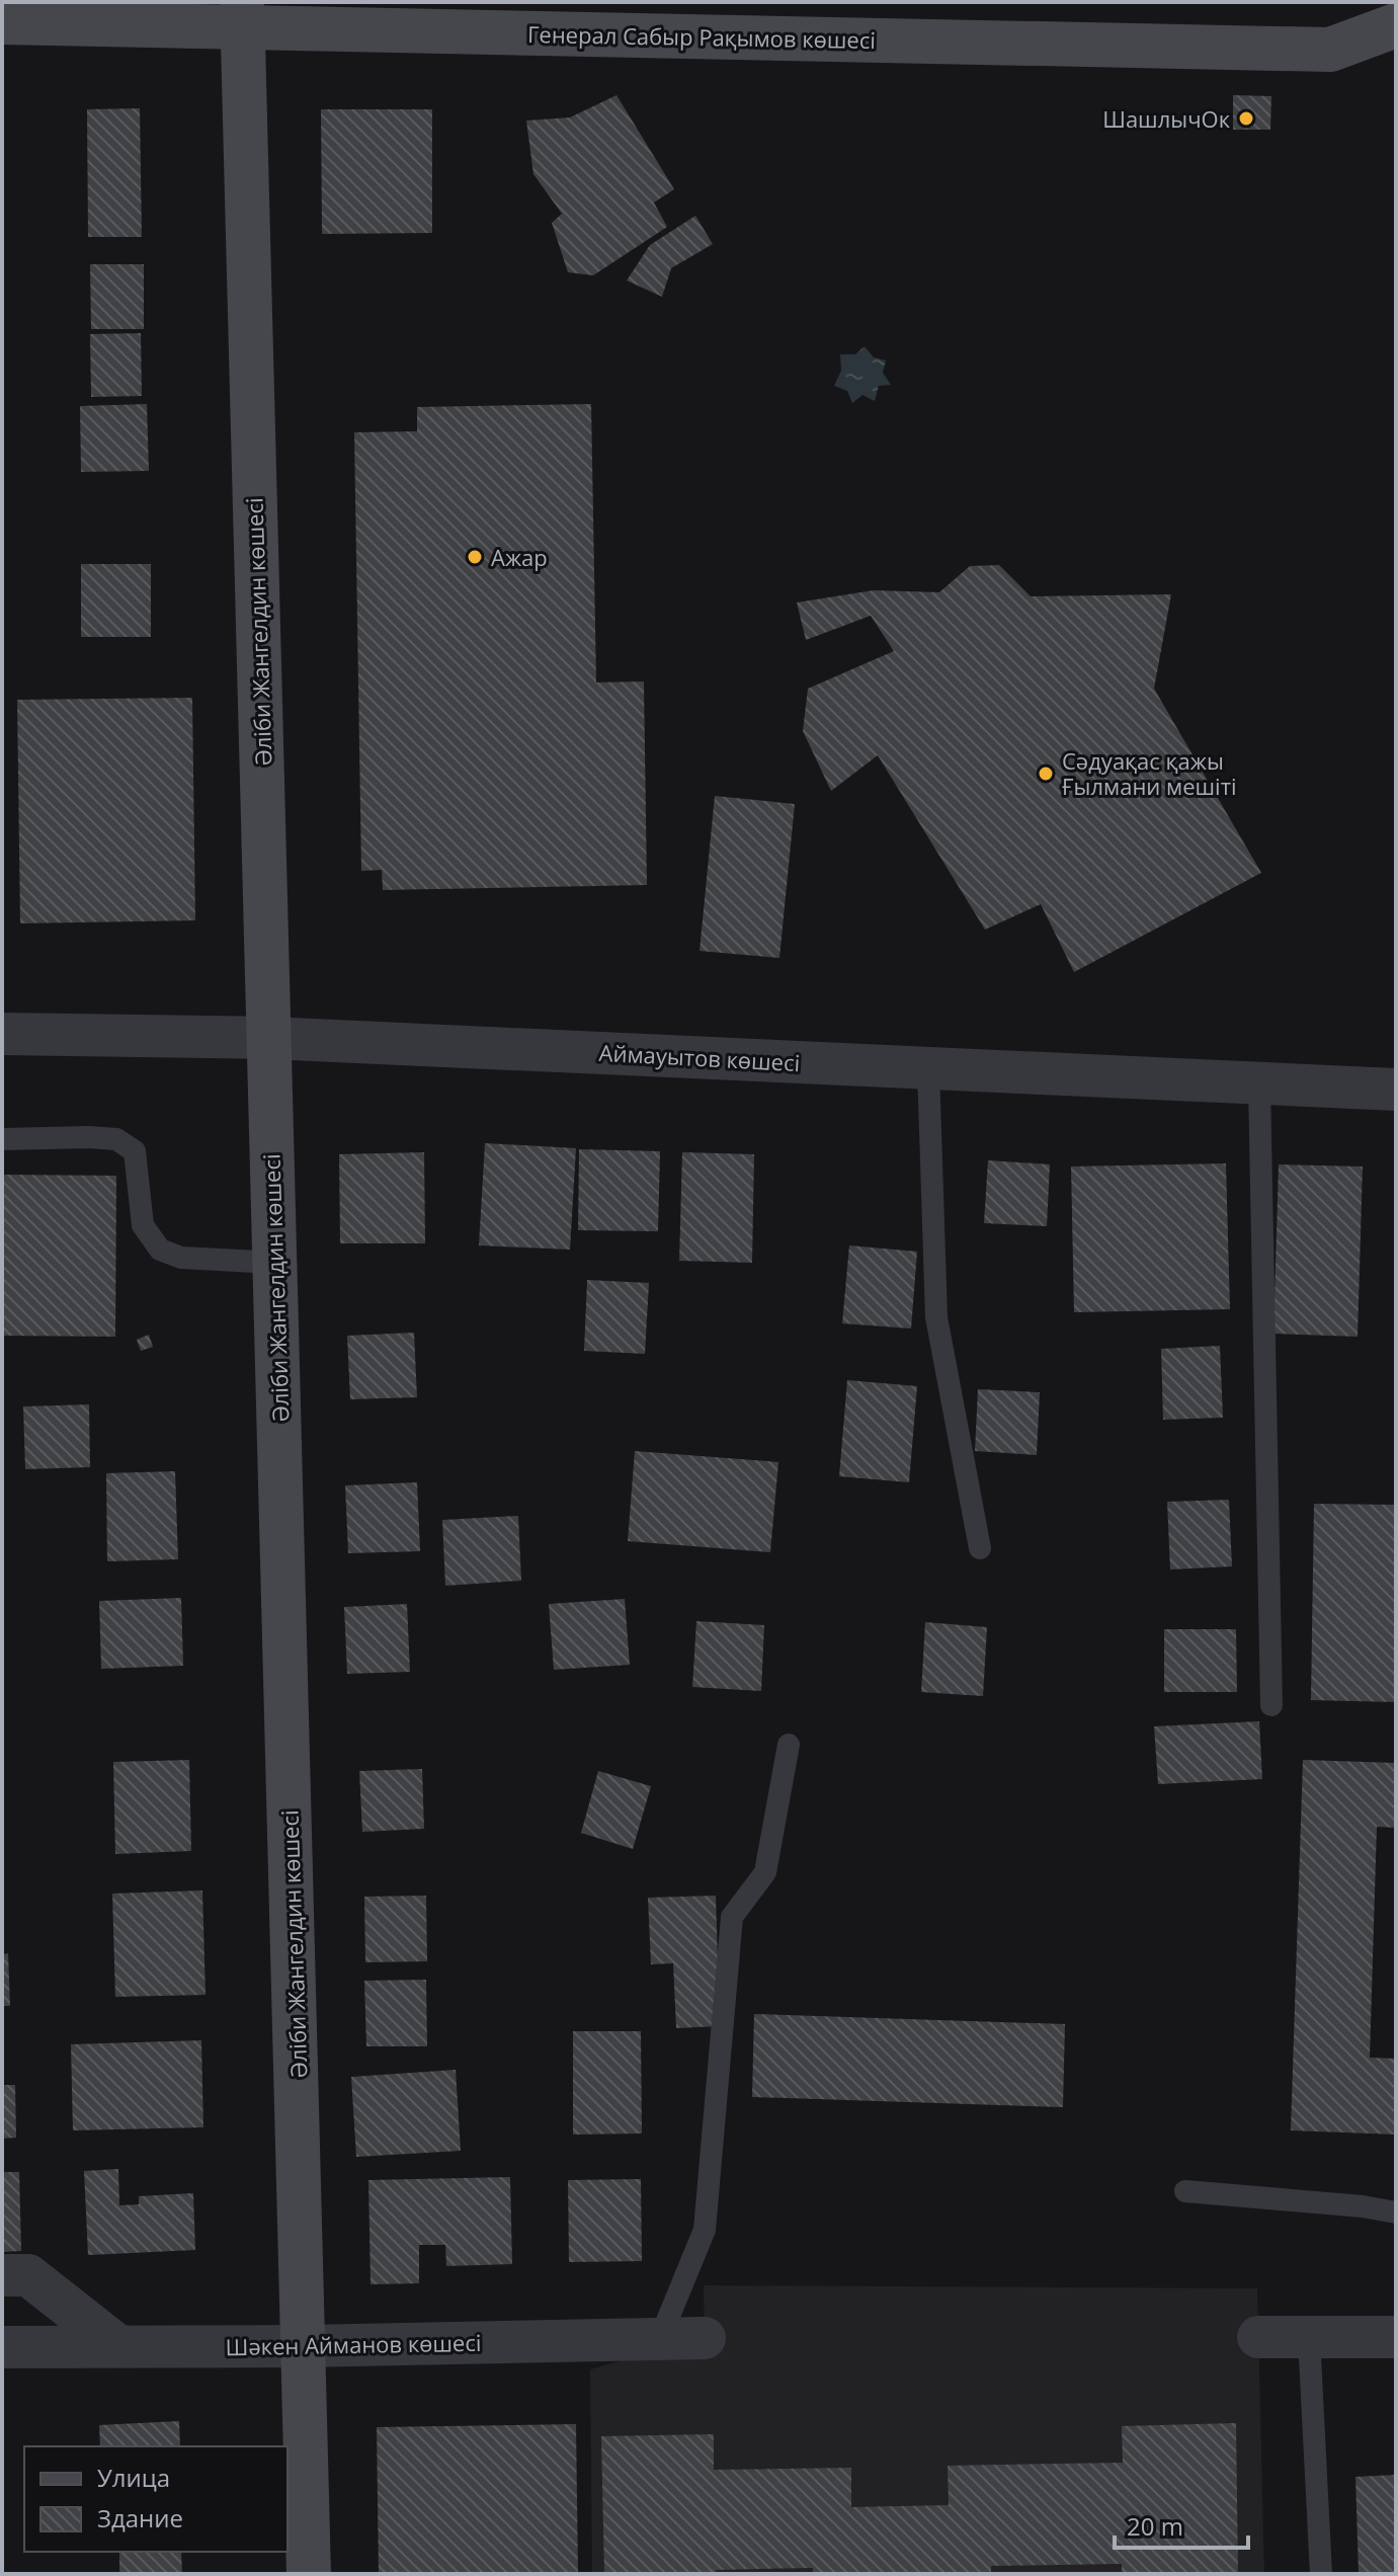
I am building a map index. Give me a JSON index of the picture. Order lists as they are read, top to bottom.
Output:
{
  "streets": {
    "street": [
      "Генерал Сабыр Рақымов көшесі",
      "Әліби Жангелдин көшесі",
      "Аймауытов көшесі",
      "Шәкен Айманов көшесі"
    ]
  },
  "crossings": [
    ["Генерал Сабыр Рақымов көшесі", "Әліби Жангелдин көшесі"],
    ["Әліби Жангелдин көшесі", "Аймауытов көшесі"],
    ["Әліби Жангелдин көшесі", "Шәкен Айманов көшесі"]
  ],
  "places": ["ШашлычОк", "Ажар", "Сәдуақас қажы Ғылмани мешіті"],
  "legend": ["Улица", "Здание"],
  "scale_bar": "20 m"
}
